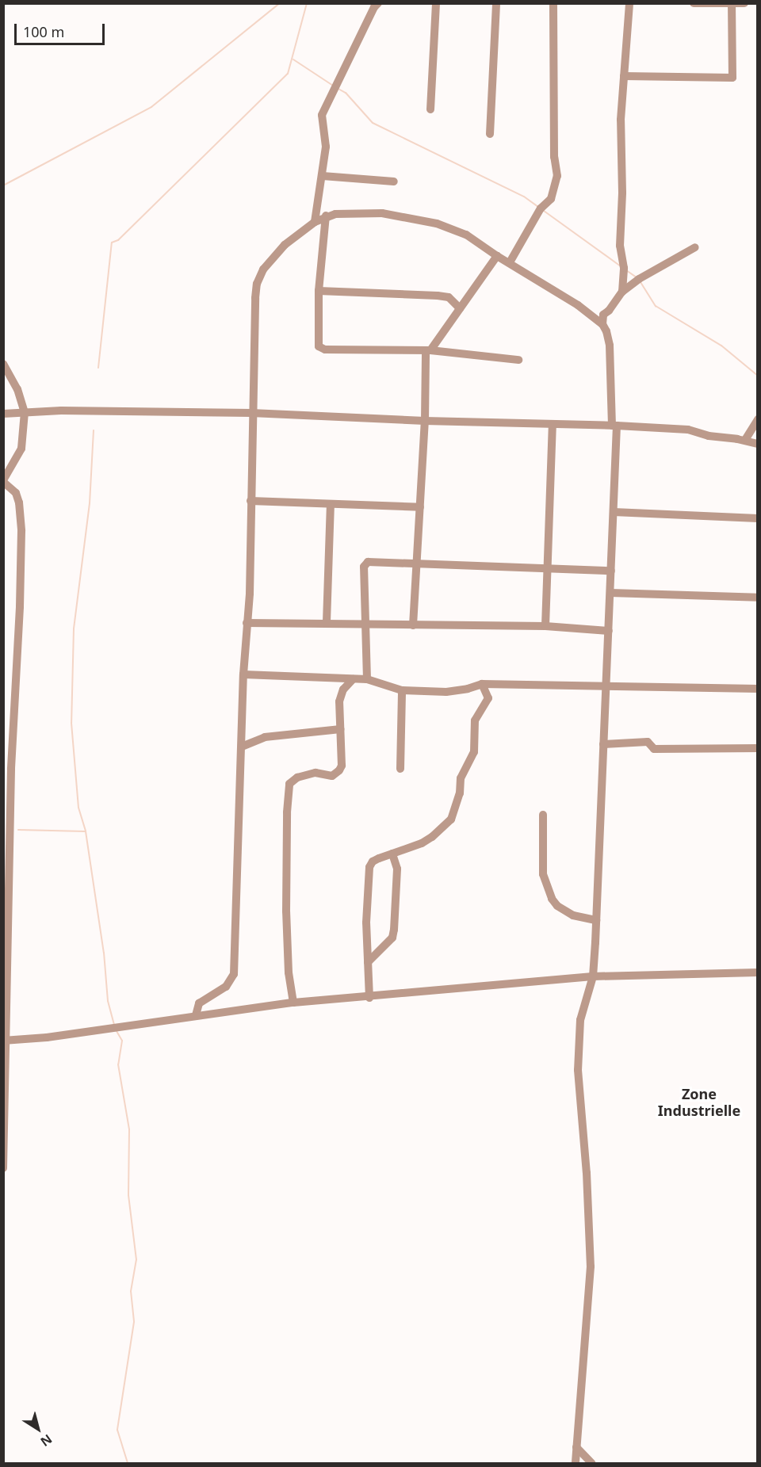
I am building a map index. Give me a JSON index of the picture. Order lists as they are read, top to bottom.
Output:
{
  "districts": ["Zone Industrielle"],
  "scale_bar": "100 m",
  "north": "bottom right"
}
